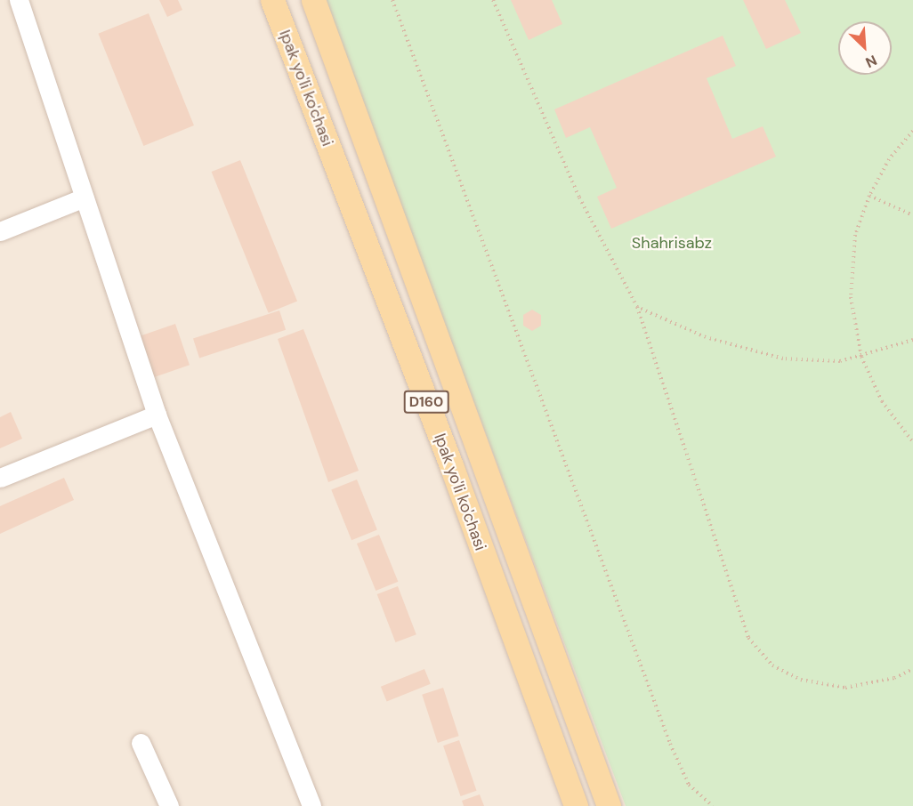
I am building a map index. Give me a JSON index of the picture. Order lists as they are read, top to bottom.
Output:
{
  "streets": {
    "main road": ["Ipak yo'li ko'chasi", "D160"]
  },
  "parks": ["Shahrisabz"],
  "north": "bottom right"
}
